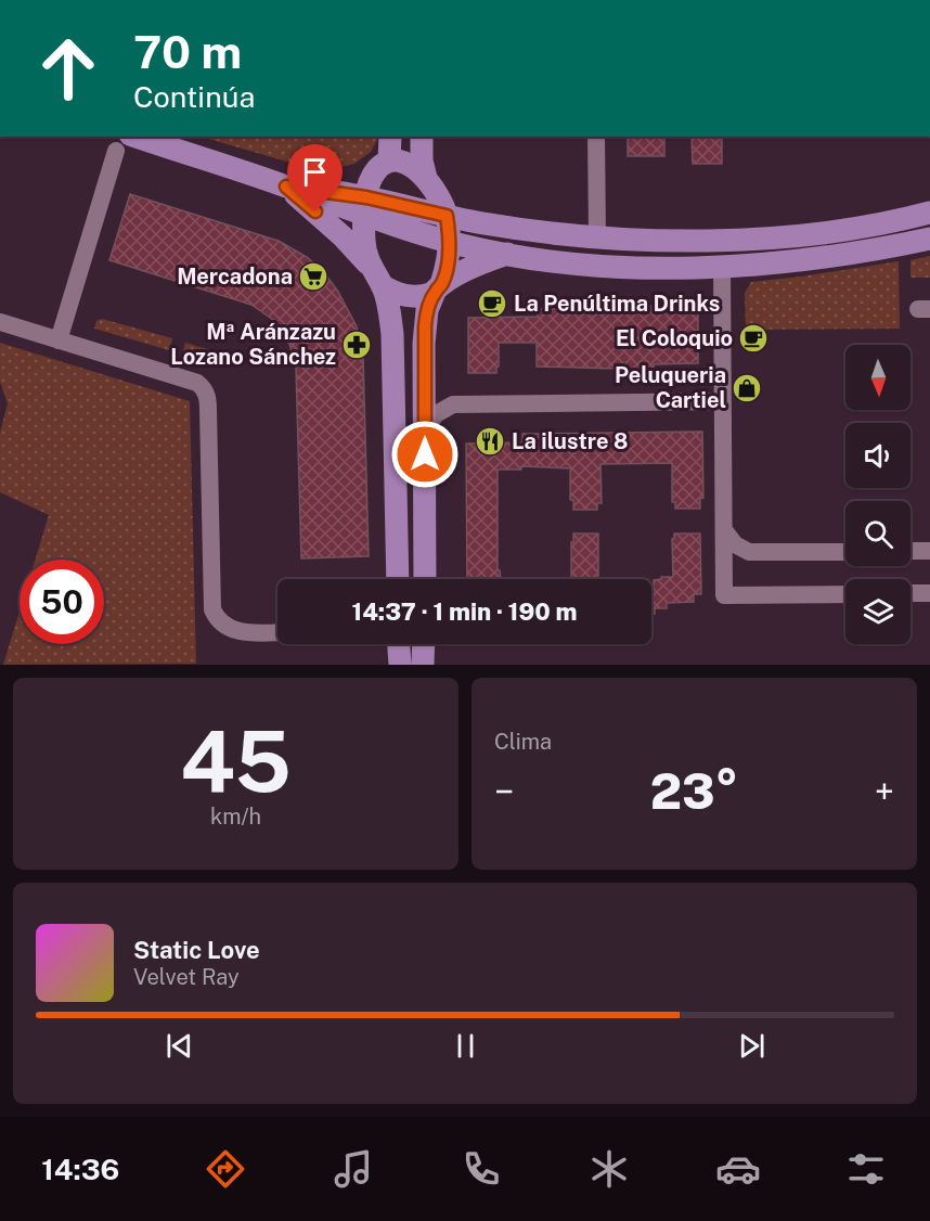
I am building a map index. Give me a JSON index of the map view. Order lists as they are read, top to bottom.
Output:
{
  "places": {
    "supermarket": ["Mercadona"],
    "cafe": ["La Penúltima Drinks", "El Coloquio"],
    "pharmacy": ["Mª Aránzazu Lozano Sánchez"],
    "shop": ["Peluqueria Cartiel"],
    "restaurant": ["La ilustre 8"]
  },
  "north": "bottom",
  "page": {
    "turn": ["70 m", "Continúa"],
    "limit": "50",
    "trip": "14:37 · 1 min · 190 m",
    "tile": [
      ["45", "km/h"],
      "Clima"
    ],
    "heat": ["−", "23°", "+"],
    "song": ["Static Love", "Velvet Ray"],
    "tabs": "14:36"
  }
}
